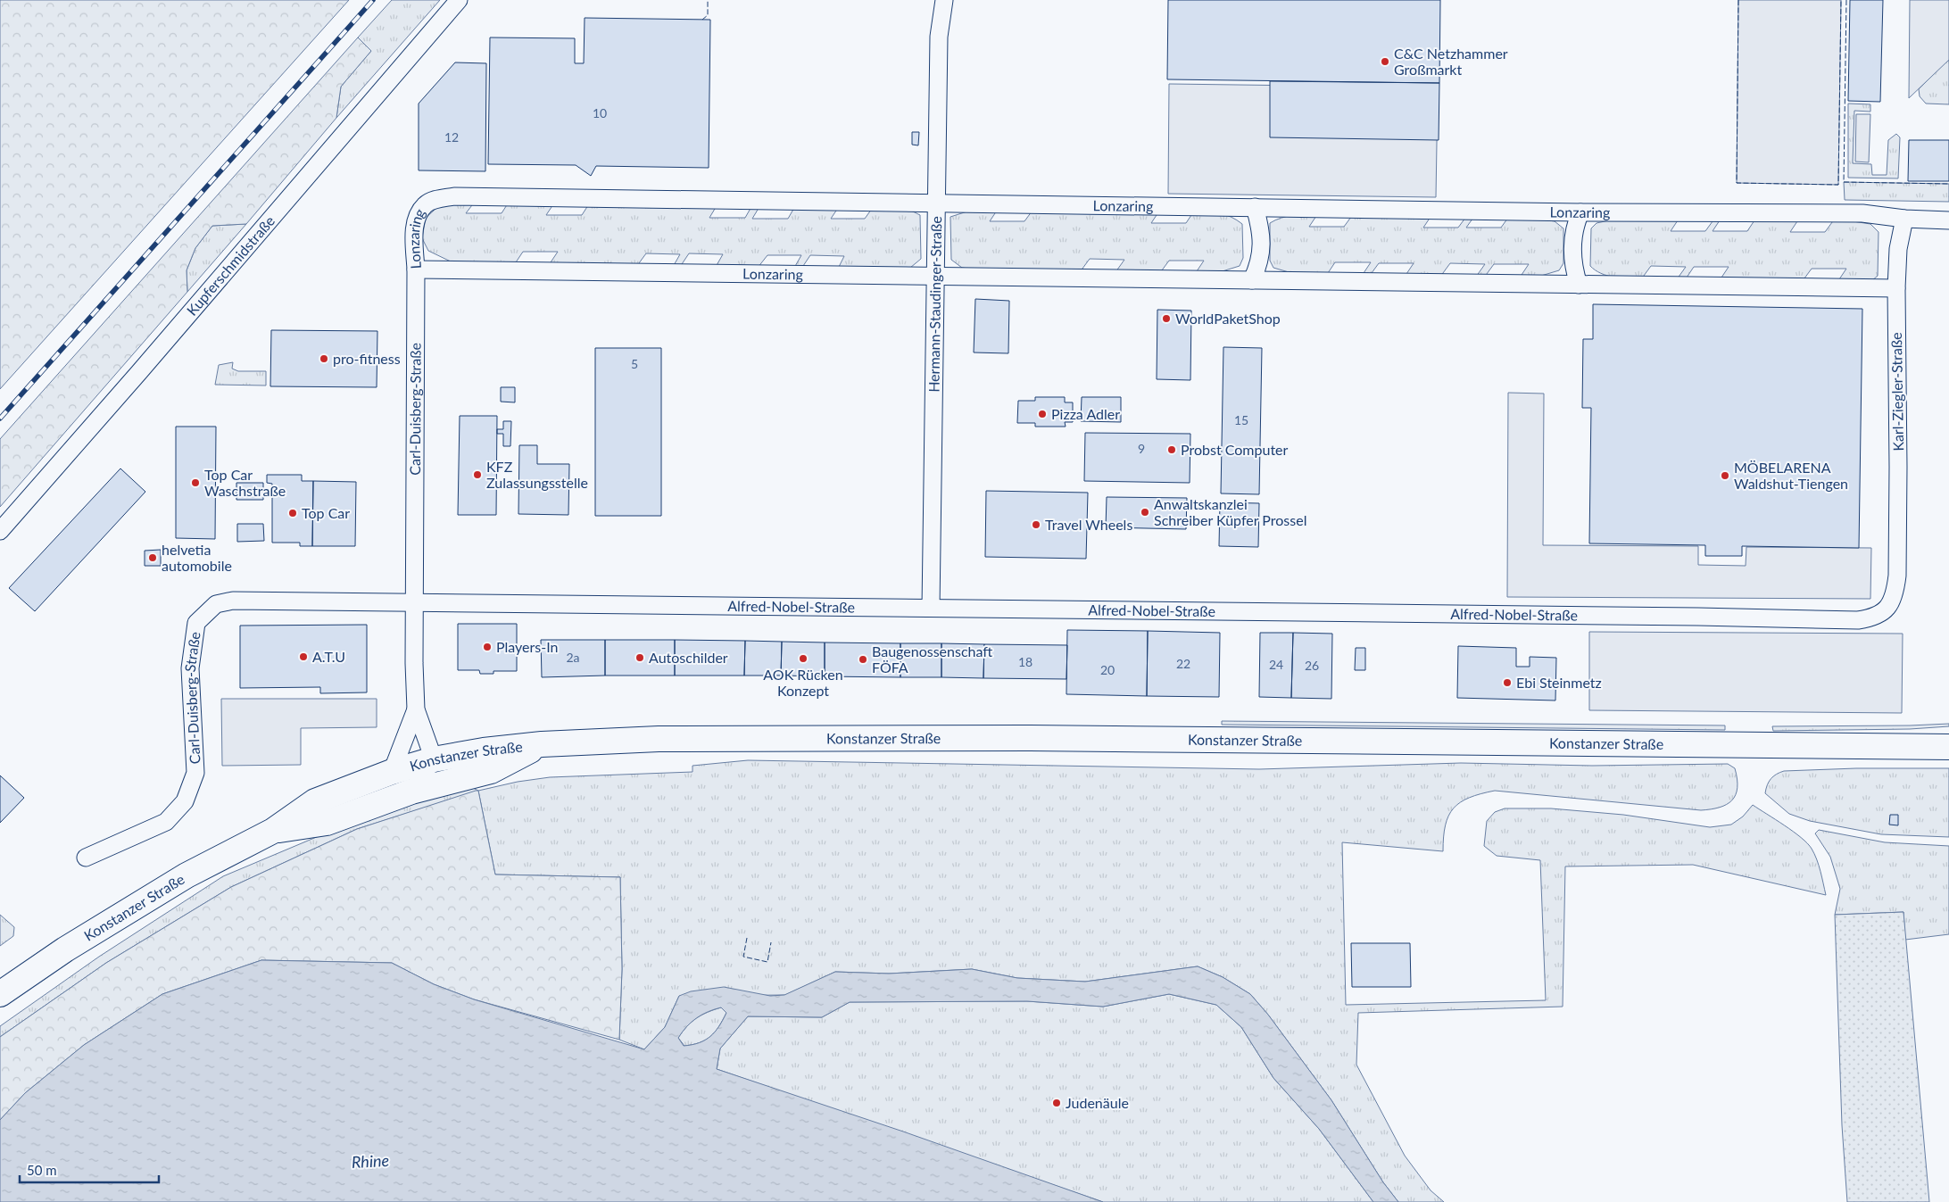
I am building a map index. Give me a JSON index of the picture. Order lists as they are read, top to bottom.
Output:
{
  "streets": {
    "main road": ["Konstanzer Straße"],
    "street": [
      "Lonzaring",
      "Kupferschmidstraße",
      "Hermann-Staudinger-Straße",
      "Karl-Ziegler-Straße",
      "Carl-Duisberg-Straße",
      "Alfred-Nobel-Straße"
    ]
  },
  "crossings": [
    ["Lonzaring", "Hermann-Staudinger-Straße"],
    ["Lonzaring", "Karl-Ziegler-Straße"],
    ["Lonzaring", "Carl-Duisberg-Straße"],
    ["Hermann-Staudinger-Straße", "Alfred-Nobel-Straße"],
    ["Karl-Ziegler-Straße", "Alfred-Nobel-Straße"],
    ["Carl-Duisberg-Straße", "Alfred-Nobel-Straße"],
    ["Carl-Duisberg-Straße", "Konstanzer Straße"]
  ],
  "water": ["Rhine"],
  "places": [
    "C&C Netzhammer Großmarkt",
    "WorldPaketShop",
    "pro-fitness",
    "Pizza Adler",
    "Probst Computer",
    "KFZ Zulassungsstelle",
    "MÖBELARENA Waldshut-Tiengen",
    "Top Car Waschstraße",
    "Anwaltskanzlei Schreiber Küpfer Prossel",
    "Top Car",
    "Travel Wheels",
    "helvetia automobile",
    "Players-In",
    "A.T.U",
    "Autoschilder",
    "AOK Rücken Konzept",
    "Baugenossenschaft FÖFA",
    "Ebi Steinmetz",
    "Judenäule"
  ],
  "house_numbers": [
    "10",
    "12",
    "5",
    "15",
    "9",
    "2a",
    "18",
    "22",
    "24",
    "26",
    "20"
  ],
  "scale_bar": "50 m"
}
